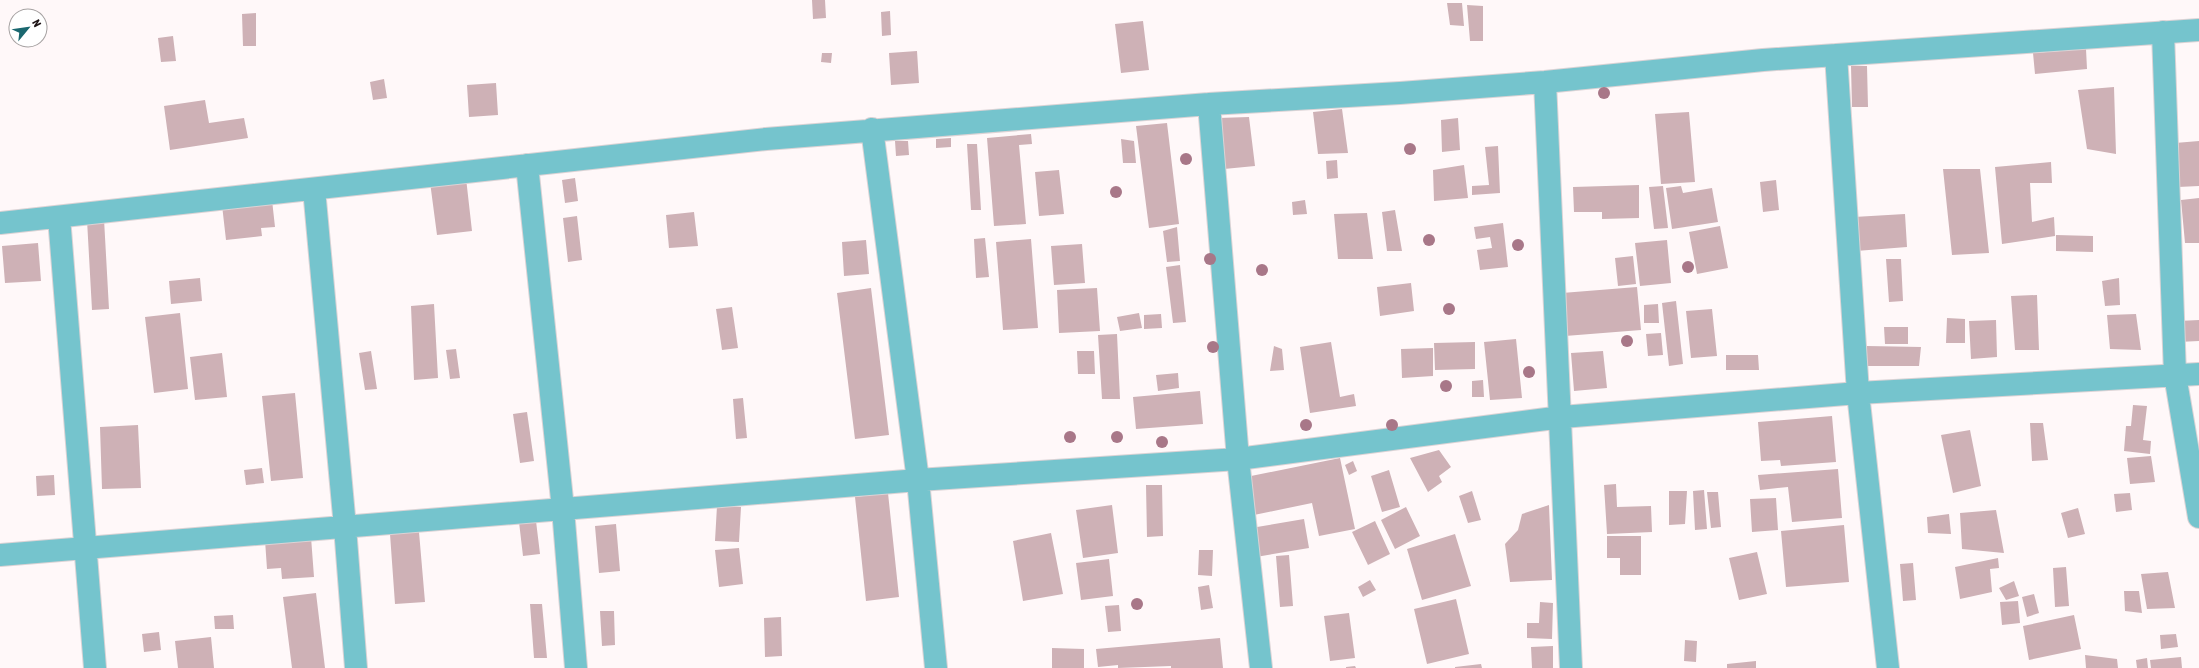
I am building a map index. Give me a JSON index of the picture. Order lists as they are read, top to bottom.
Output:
{
  "north": "top right"
}
